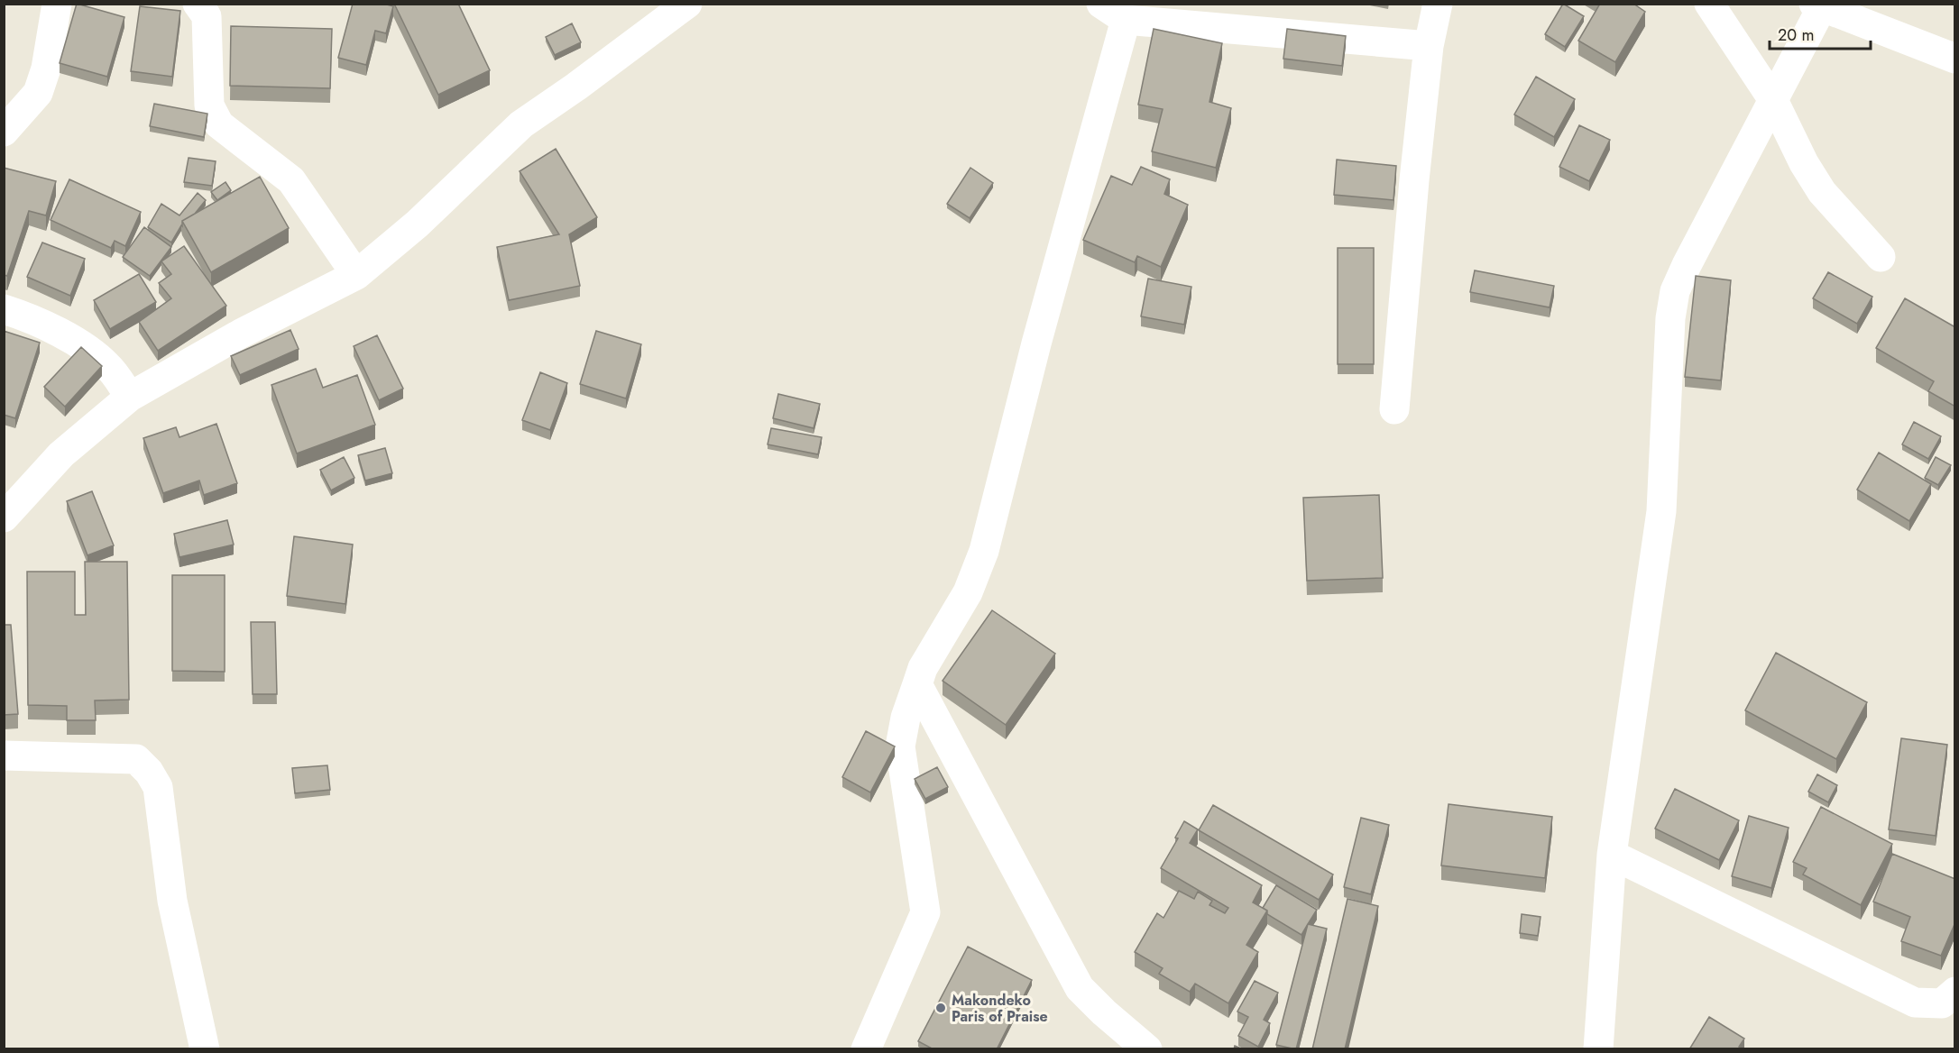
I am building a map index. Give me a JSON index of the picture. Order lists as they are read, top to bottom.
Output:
{
  "places": ["Makondeko Paris of Praise"],
  "scale_bar": "20 m"
}
